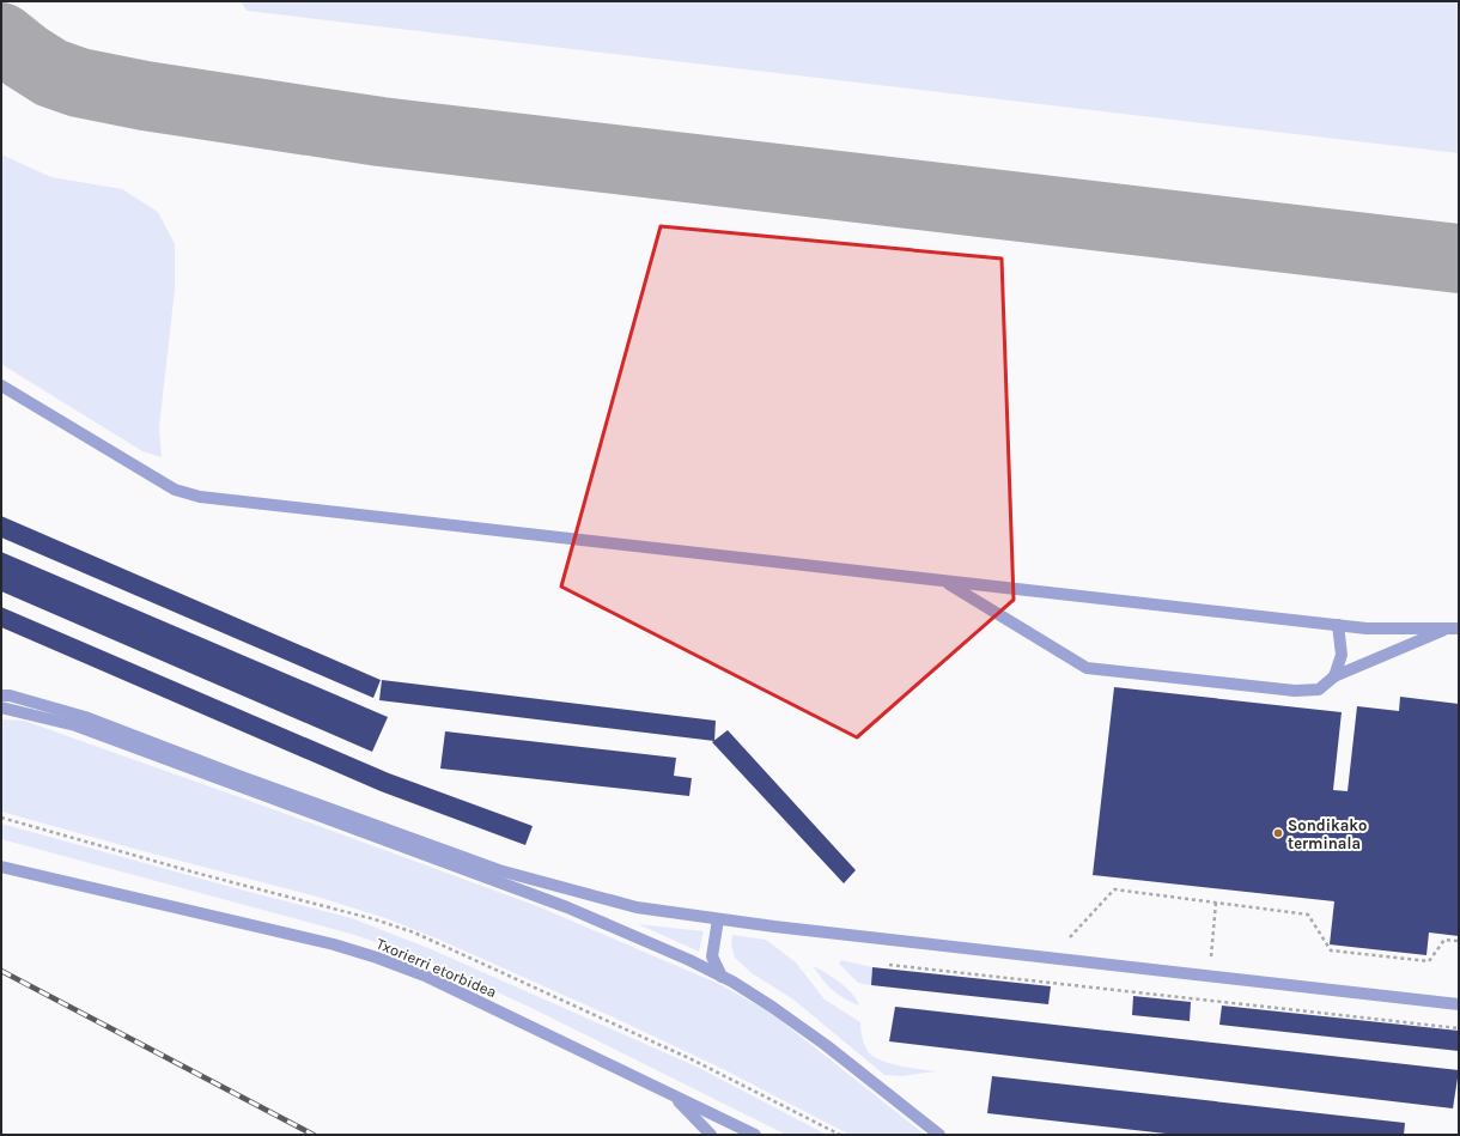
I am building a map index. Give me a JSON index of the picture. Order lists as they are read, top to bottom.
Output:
{
  "streets": {
    "street": ["Txorierri etorbidea"]
  },
  "places": ["Sondikako terminala"]
}
